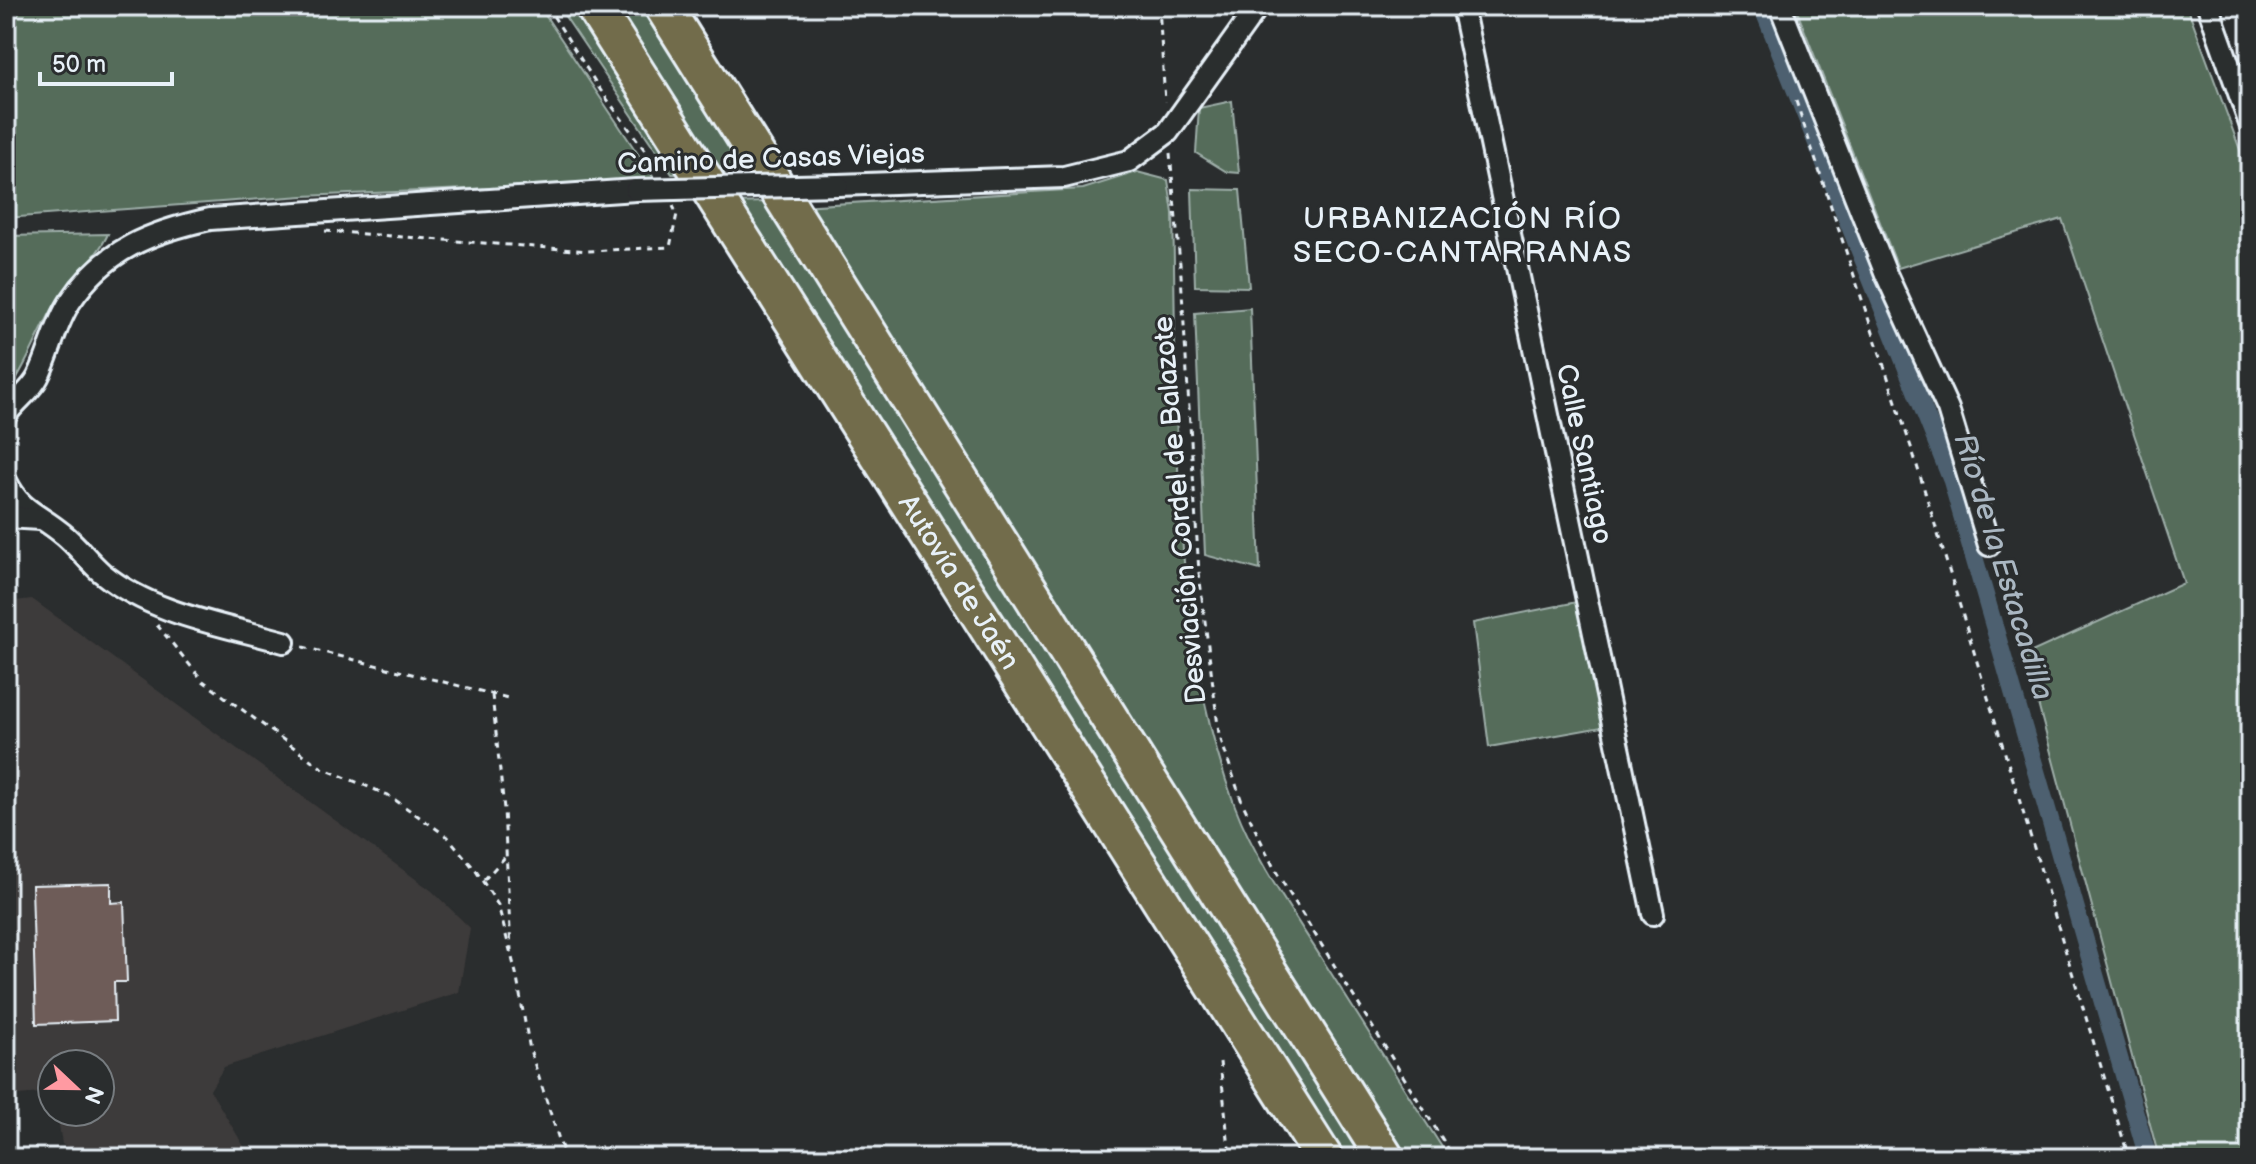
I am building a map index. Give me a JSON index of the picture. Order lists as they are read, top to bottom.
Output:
{
  "streets": {
    "highway": ["Autovía de Jaén"],
    "street": ["Camino de Casas Viejas", "Calle Santiago"],
    "path": ["Desviación Cordel de Balazote"]
  },
  "crossings": [
    ["Camino de Casas Viejas", "Desviación Cordel de Balazote"]
  ],
  "districts": ["URBANIZACIÓN RÍO SECO-CANTARRANAS"],
  "water": ["Río de la Estacadilla"],
  "scale_bar": "50 m",
  "north": "right"
}
